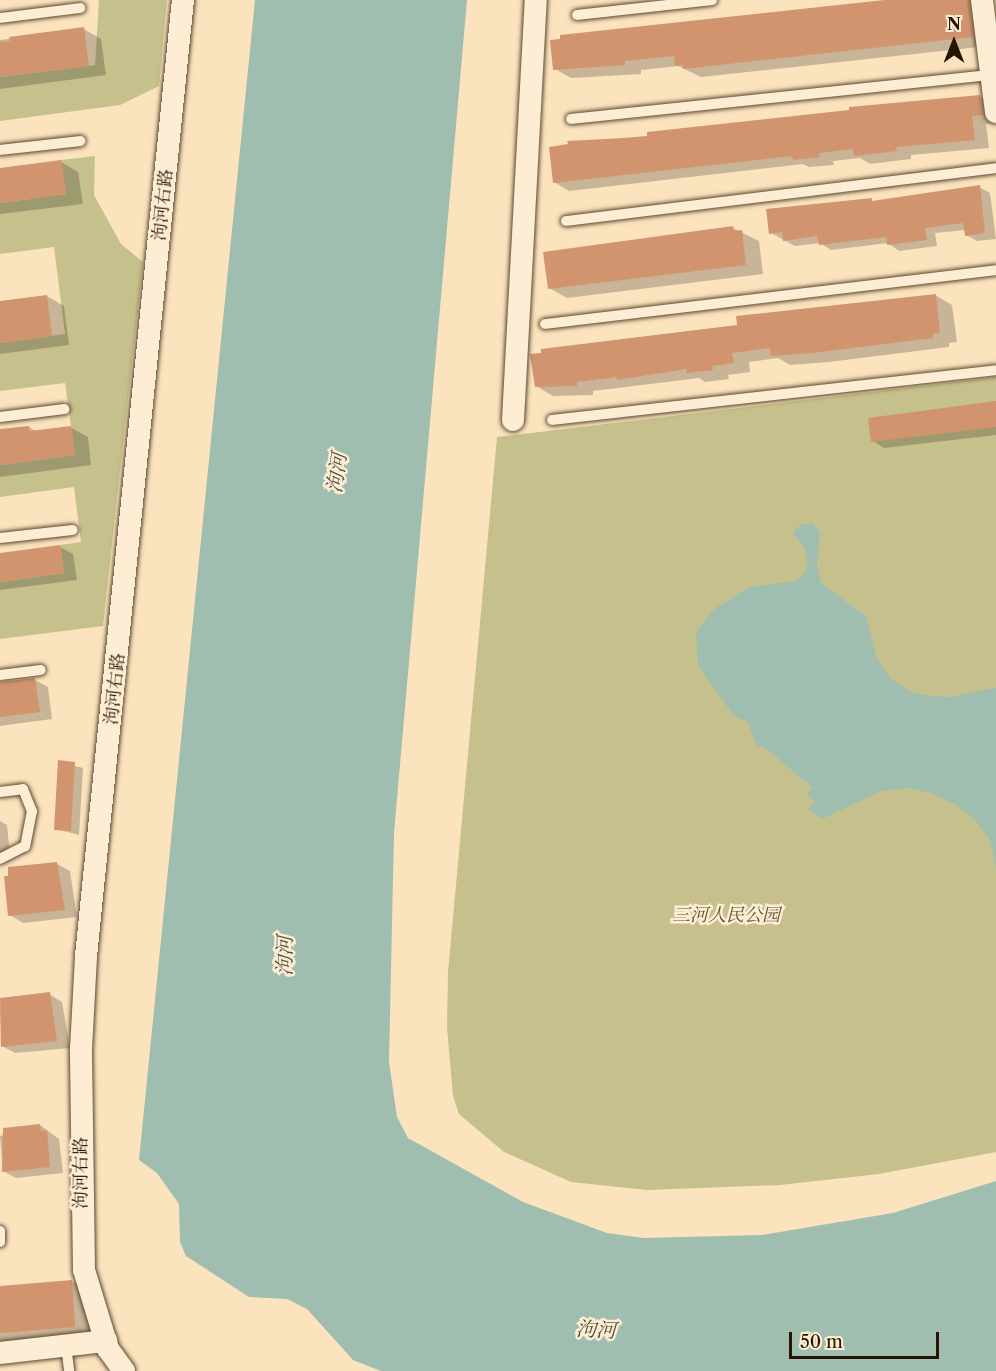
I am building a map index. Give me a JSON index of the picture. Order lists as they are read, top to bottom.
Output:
{
  "streets": {
    "street": ["泃河右路"]
  },
  "water": ["泃河"],
  "parks": ["三河人民公园"],
  "scale_bar": "50 m",
  "north": "top"
}
